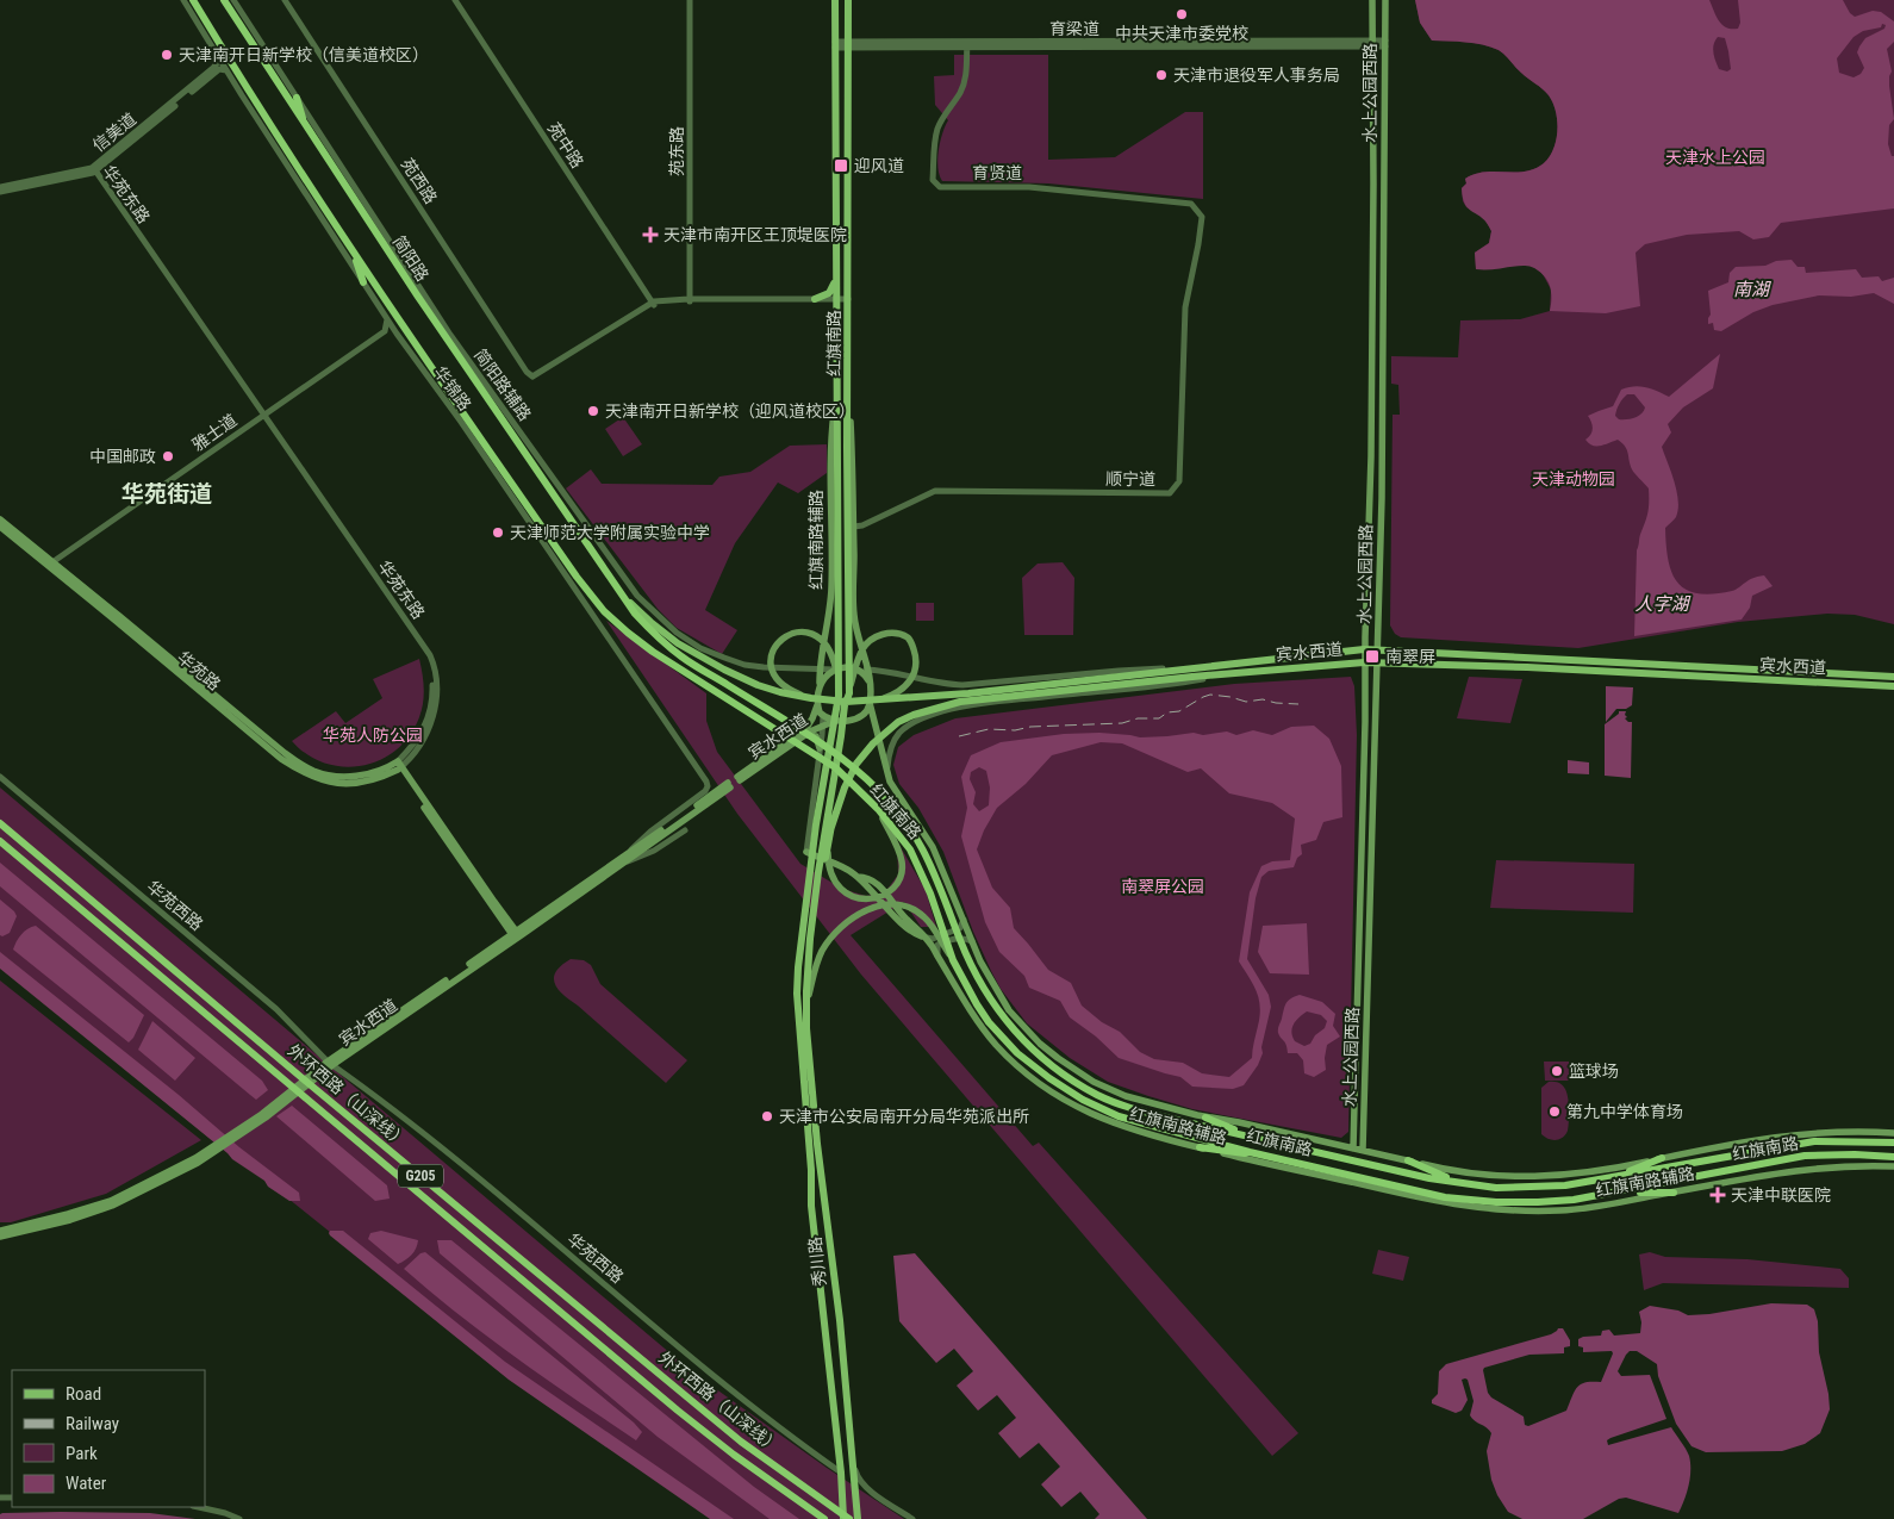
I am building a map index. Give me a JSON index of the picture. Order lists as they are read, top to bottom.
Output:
{
  "streets": {
    "highway": [
      "简阳路",
      "红旗南路",
      "外环西路（山深线）",
      "G205"
    ],
    "main road": [
      "水上公园西路",
      "红旗南路辅路",
      "宾水西道",
      "华苑路",
      "秀川路"
    ],
    "street": [
      "信美道",
      "苑中路",
      "苑东路",
      "育贤道",
      "苑西路",
      "华苑东路",
      "简阳路辅路",
      "华锦路",
      "雅士道",
      "顺宁道",
      "华苑西路"
    ]
  },
  "crossings": [
    ["水上公园西路", "红旗南路辅路"],
    ["水上公园西路", "宾水西道"],
    ["信美道", "华苑东路"],
    ["信美道", "华锦路"],
    ["苑中路", "苑西路"],
    ["育贤道", "顺宁道"],
    ["华苑东路", "雅士道"],
    ["华苑东路", "华苑路"],
    ["简阳路", "红旗南路"],
    ["简阳路", "宾水西道"],
    ["红旗南路", "红旗南路辅路"],
    ["红旗南路", "宾水西道"],
    ["红旗南路", "秀川路"],
    ["简阳路辅路", "红旗南路辅路"],
    ["华锦路", "雅士道"],
    ["华锦路", "宾水西道"],
    ["雅士道", "华苑路"],
    ["红旗南路辅路", "宾水西道"],
    ["宾水西道", "华苑西路"],
    ["宾水西道", "外环西路（山深线）"],
    ["华苑西路", "秀川路"],
    ["外环西路（山深线）", "秀川路"]
  ],
  "districts": ["华苑街道"],
  "water": ["南湖", "人字湖"],
  "parks": [
    "天津水上公园",
    "天津动物园",
    "华苑人防公园",
    "南翠屏公园"
  ],
  "places": {
    "other": [
      "中共天津市委党校",
      "天津南开日新学校（信美道校区）",
      "天津市退役军人事务局",
      "天津南开日新学校（迎风道校区）",
      "中国邮政",
      "天津师范大学附属实验中学",
      "篮球场",
      "第九中学体育场",
      "天津市公安局南开分局华苑派出所"
    ],
    "transit": ["迎风道", "南翠屏"],
    "health": ["天津市南开区王顶堤医院", "天津中联医院"]
  },
  "legend": [
    "Road",
    "Railway",
    "Park",
    "Water"
  ]
}
